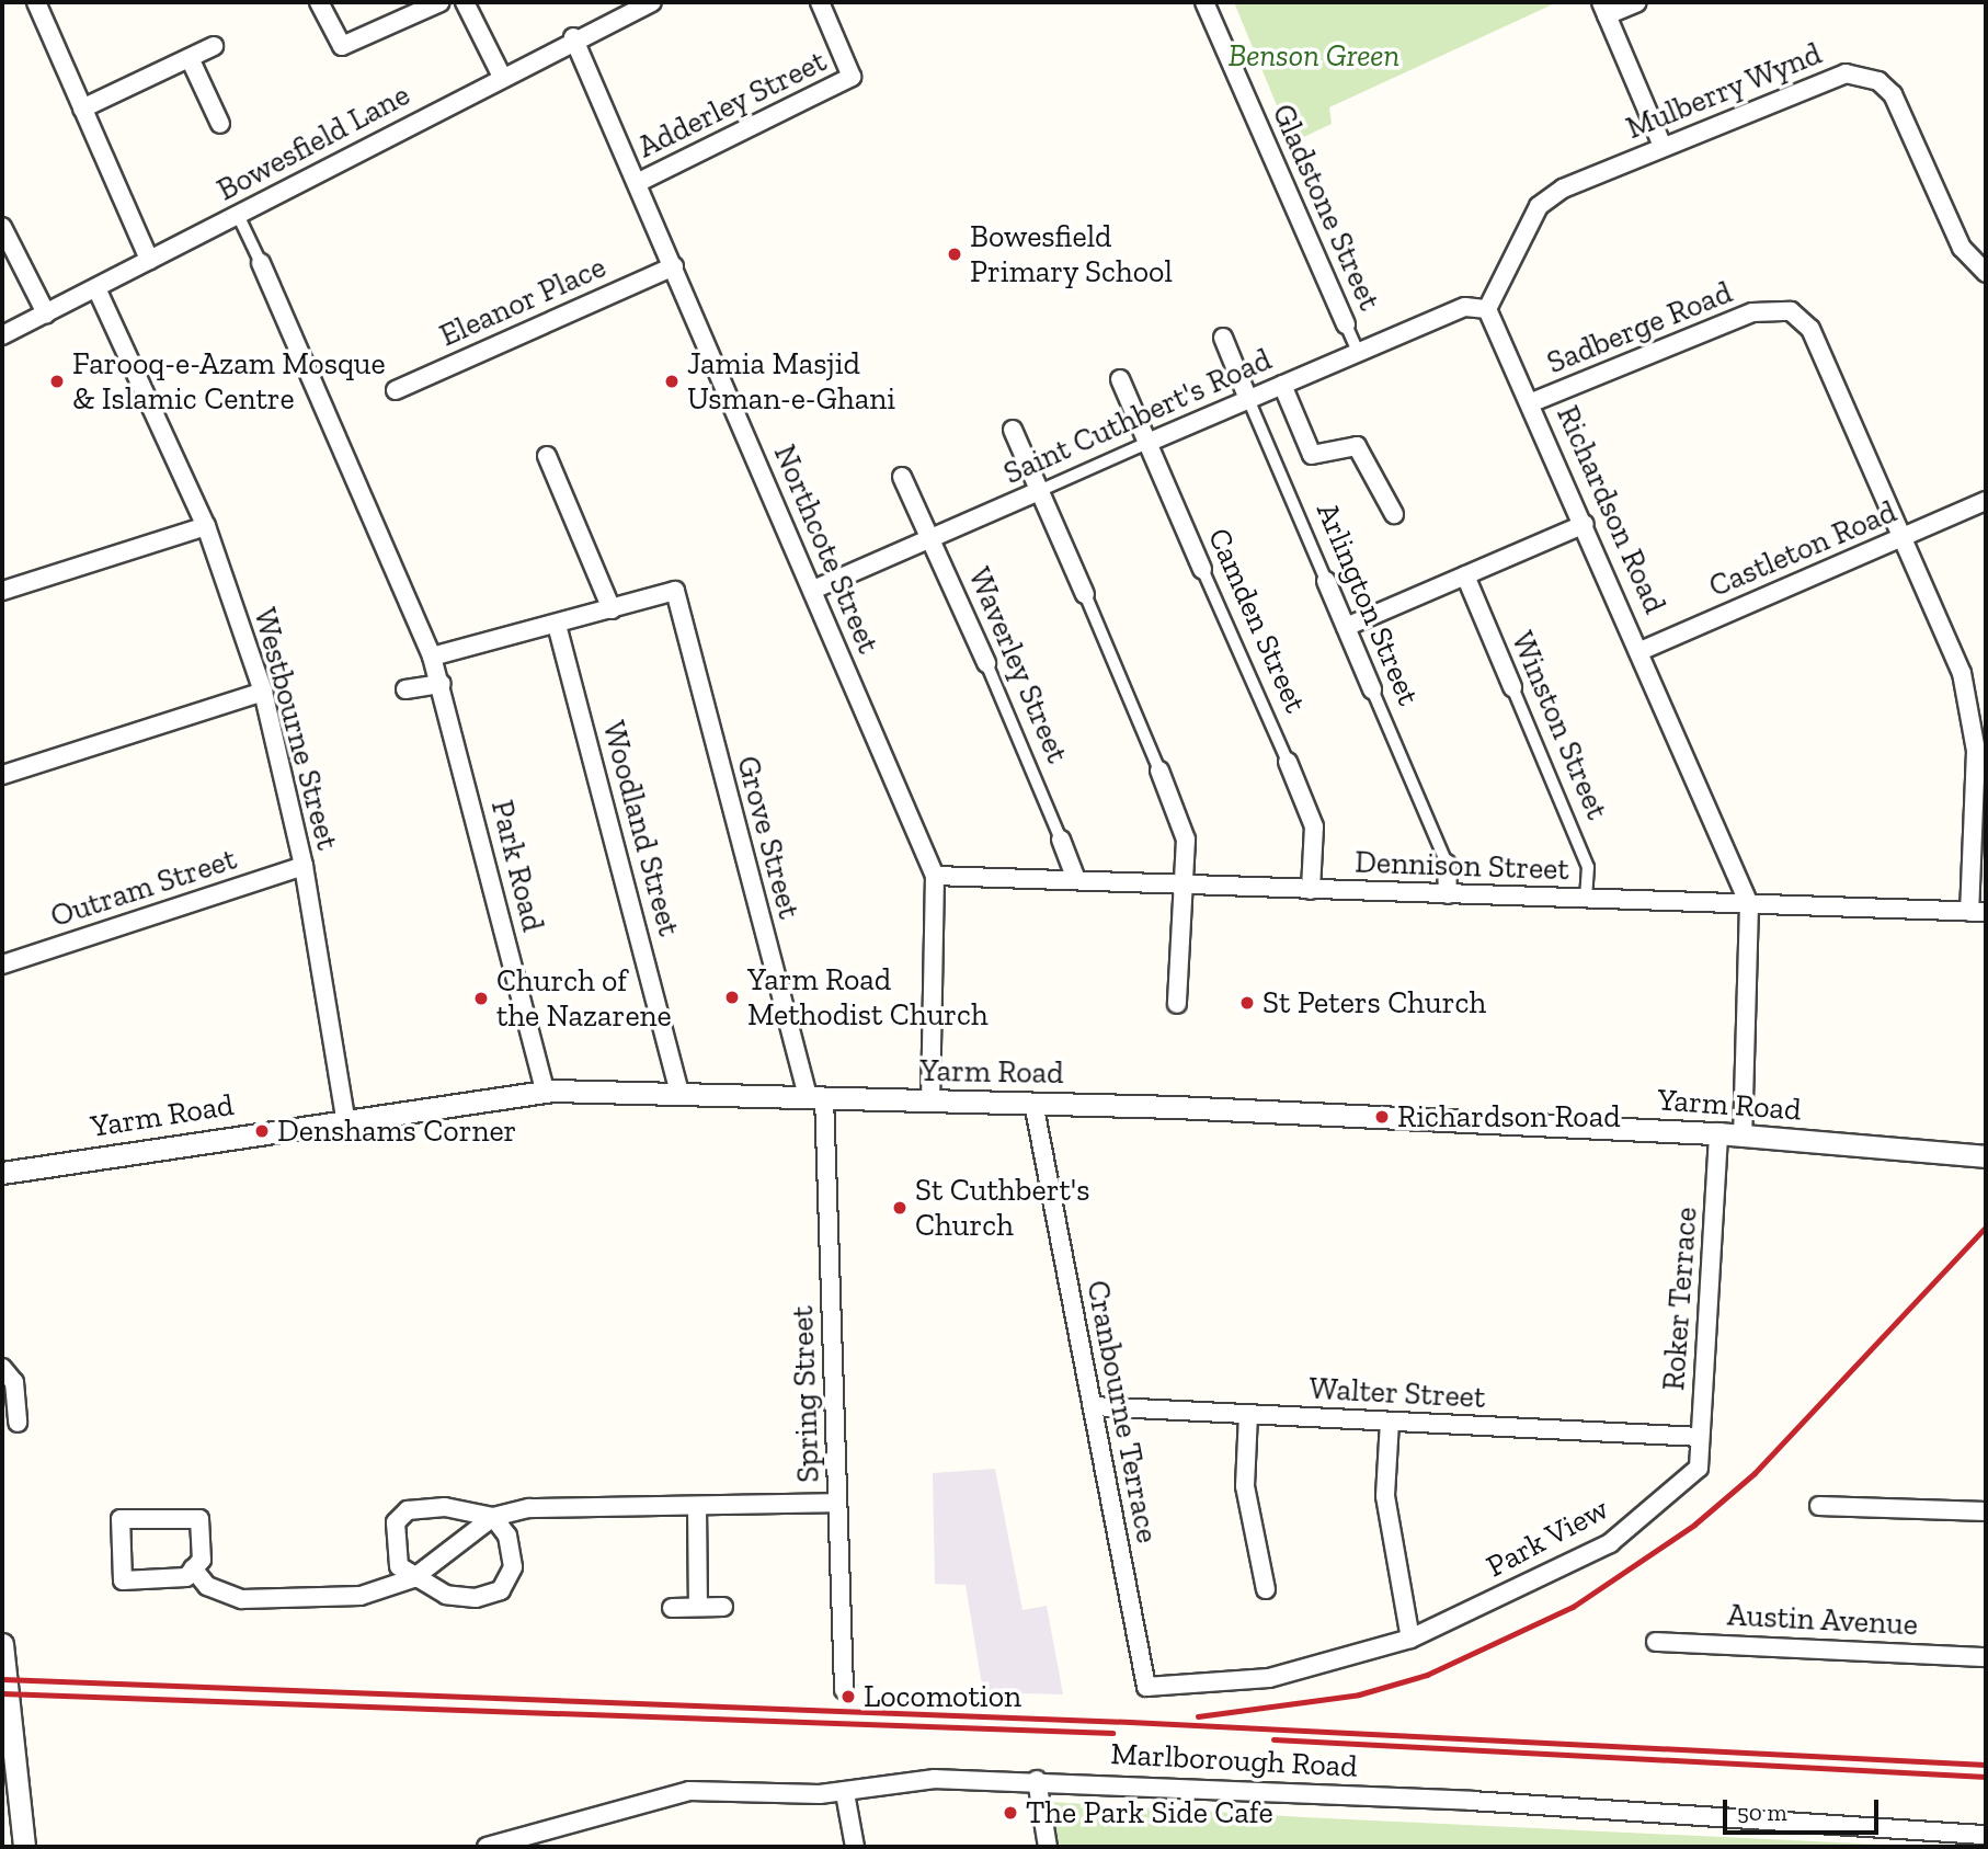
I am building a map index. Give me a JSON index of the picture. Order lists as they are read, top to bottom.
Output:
{
  "streets": {
    "street": [
      "Mulberry Wynd",
      "Adderley Street",
      "Bowesfield Lane",
      "Gladstone Street",
      "Eleanor Place",
      "Sadberge Road",
      "Saint Cuthbert's Road",
      "Richardson Road",
      "Northcote Street",
      "Castleton Road",
      "Arlington Street",
      "Camden Street",
      "Waverley Street",
      "Winston Street",
      "Westbourne Street",
      "Woodland Street",
      "Grove Street",
      "Park Road",
      "Dennison Street",
      "Outram Street",
      "Yarm Road",
      "Roker Terrace",
      "Walter Street",
      "Spring Street",
      "Cranbourne Terrace",
      "Park View",
      "Austin Avenue",
      "Marlborough Road"
    ]
  },
  "crossings": [
    ["Mulberry Wynd", "Saint Cuthbert's Road"],
    ["Mulberry Wynd", "Richardson Road"],
    ["Adderley Street", "Northcote Street"],
    ["Bowesfield Lane", "Northcote Street"],
    ["Bowesfield Lane", "Westbourne Street"],
    ["Gladstone Street", "Saint Cuthbert's Road"],
    ["Eleanor Place", "Northcote Street"],
    ["Sadberge Road", "Richardson Road"],
    ["Sadberge Road", "Castleton Road"],
    ["Sadberge Road", "Dennison Street"],
    ["Saint Cuthbert's Road", "Richardson Road"],
    ["Saint Cuthbert's Road", "Northcote Street"],
    ["Saint Cuthbert's Road", "Arlington Street"],
    ["Saint Cuthbert's Road", "Camden Street"],
    ["Saint Cuthbert's Road", "Waverley Street"],
    ["Richardson Road", "Castleton Road"],
    ["Richardson Road", "Dennison Street"],
    ["Richardson Road", "Yarm Road"],
    ["Northcote Street", "Dennison Street"],
    ["Northcote Street", "Yarm Road"],
    ["Arlington Street", "Dennison Street"],
    ["Camden Street", "Dennison Street"],
    ["Waverley Street", "Dennison Street"],
    ["Winston Street", "Dennison Street"],
    ["Westbourne Street", "Outram Street"],
    ["Westbourne Street", "Yarm Road"],
    ["Woodland Street", "Yarm Road"],
    ["Grove Street", "Yarm Road"],
    ["Grove Street", "Spring Street"],
    ["Park Road", "Yarm Road"],
    ["Yarm Road", "Roker Terrace"],
    ["Yarm Road", "Spring Street"],
    ["Yarm Road", "Cranbourne Terrace"],
    ["Roker Terrace", "Walter Street"],
    ["Roker Terrace", "Park View"],
    ["Walter Street", "Cranbourne Terrace"],
    ["Cranbourne Terrace", "Park View"]
  ],
  "parks": ["Benson Green"],
  "places": [
    "Bowesfield Primary School",
    "Farooq-e-Azam Mosque & Islamic Centre",
    "Jamia Masjid Usman-e-Ghani",
    "Yarm Road Methodist Church",
    "Church of the Nazarene",
    "St Peters Church",
    "Richardson Road",
    "Denshams Corner",
    "St Cuthbert's Church",
    "Locomotion",
    "The Park Side Cafe"
  ],
  "scale_bar": "50 m"
}
